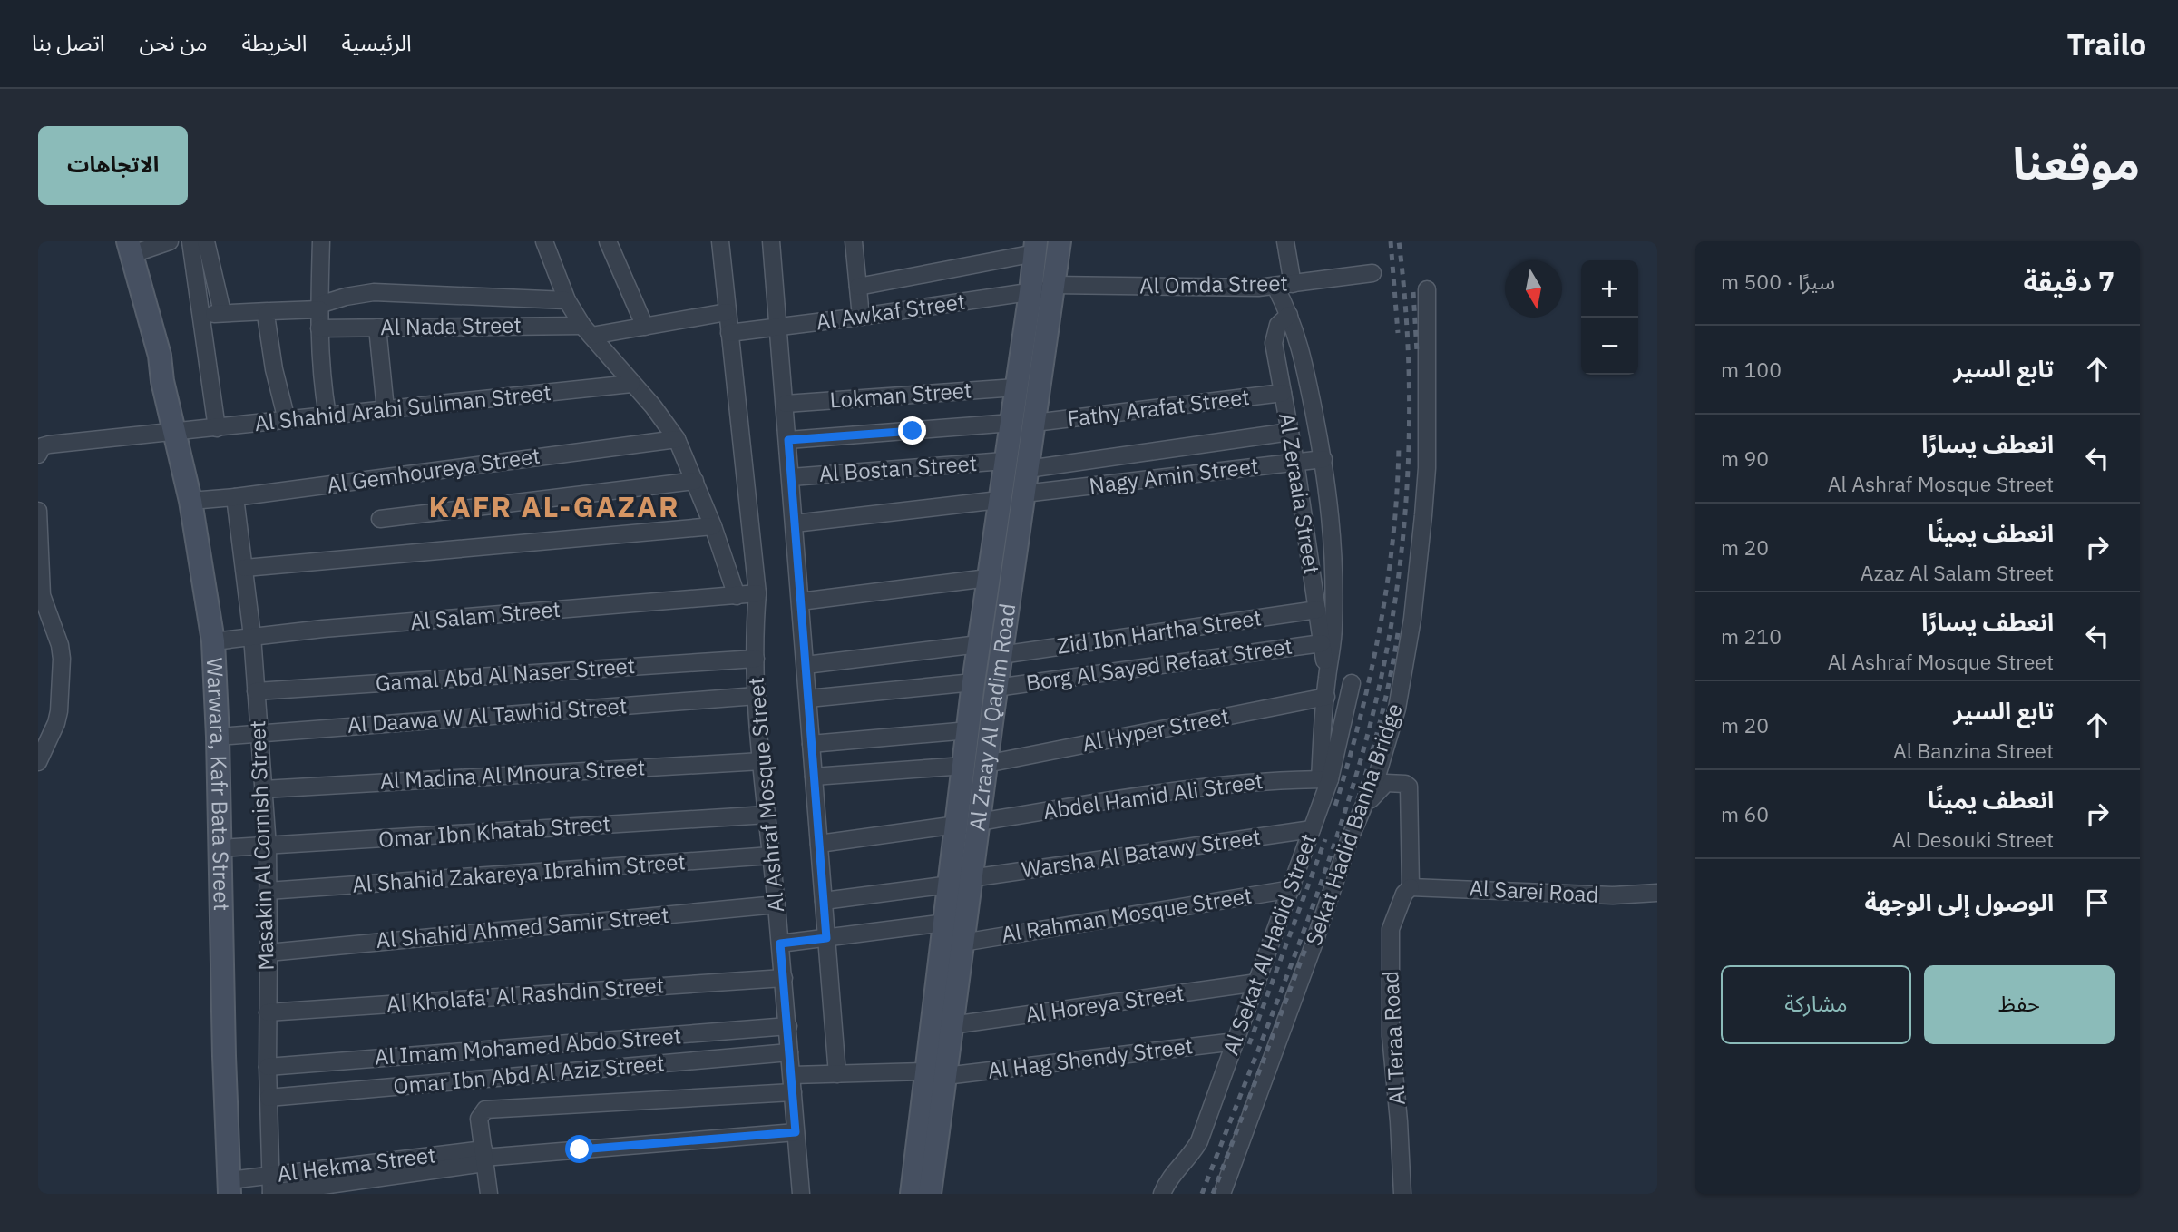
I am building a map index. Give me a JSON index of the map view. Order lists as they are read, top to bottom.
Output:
{
  "streets": {
    "main road": ["Al Zraay Al Qadim Road", "Warwara, Kafr Bata Street"],
    "street": [
      "Al Omda Street",
      "Al Awkaf Street",
      "Al Nada Street",
      "Lokman Street",
      "Al Shahid Arabi Suliman Street",
      "Fathy Arafat Street",
      "Al Bostan Street",
      "Al Gemhoureya Street",
      "Nagy Amin Street",
      "Al Zeraaia Street",
      "Al Salam Street",
      "Zid Ibn Hartha Street",
      "Borg Al Sayed Refaat Street",
      "Gamal Abd Al Naser Street",
      "Al Daawa W Al Tawhid Street",
      "Al Hyper Street",
      "Al Madina Al Mnoura Street",
      "Al Ashraf Mosque Street",
      "Abdel Hamid Ali Street",
      "Sekat Hadid Banha Bridge",
      "Omar Ibn Khatab Street",
      "Masakin Al Cornish Street",
      "Warsha Al Batawy Street",
      "Al Shahid Zakareya Ibrahim Street",
      "Al Sarei Road",
      "Al Rahman Mosque Street",
      "Al Shahid Ahmed Samir Street",
      "Al Sekat Al Hadid Street",
      "Al Kholafa' Al Rashdin Street",
      "Al Horeya Street",
      "Al Teraa Road",
      "Al Imam Mohamed Abdo Street",
      "Al Hag Shendy Street",
      "Omar Ibn Abd Al Aziz Street",
      "Al Hekma Street"
    ]
  },
  "crossings": [
    ["Al Omda Street", "Al Awkaf Street"],
    ["Al Omda Street", "Al Zeraaia Street"],
    ["Al Omda Street", "Al Zraay Al Qadim Road"],
    ["Al Awkaf Street", "Al Zraay Al Qadim Road"],
    ["Al Awkaf Street", "Al Ashraf Mosque Street"],
    ["Lokman Street", "Al Zraay Al Qadim Road"],
    ["Al Shahid Arabi Suliman Street", "Warwara, Kafr Bata Street"],
    ["Fathy Arafat Street", "Al Zeraaia Street"],
    ["Fathy Arafat Street", "Al Zraay Al Qadim Road"],
    ["Al Bostan Street", "Al Zraay Al Qadim Road"],
    ["Al Gemhoureya Street", "Warwara, Kafr Bata Street"],
    ["Al Gemhoureya Street", "Masakin Al Cornish Street"],
    ["Nagy Amin Street", "Al Zeraaia Street"],
    ["Nagy Amin Street", "Al Zraay Al Qadim Road"],
    ["Al Zeraaia Street", "Zid Ibn Hartha Street"],
    ["Al Zeraaia Street", "Borg Al Sayed Refaat Street"],
    ["Al Zeraaia Street", "Al Hyper Street"],
    ["Al Zeraaia Street", "Abdel Hamid Ali Street"],
    ["Al Zeraaia Street", "Al Sekat Al Hadid Street"],
    ["Al Salam Street", "Warwara, Kafr Bata Street"],
    ["Al Salam Street", "Al Ashraf Mosque Street"],
    ["Al Salam Street", "Masakin Al Cornish Street"],
    ["Zid Ibn Hartha Street", "Al Zraay Al Qadim Road"],
    ["Borg Al Sayed Refaat Street", "Al Zraay Al Qadim Road"],
    ["Gamal Abd Al Naser Street", "Al Ashraf Mosque Street"],
    ["Gamal Abd Al Naser Street", "Masakin Al Cornish Street"],
    ["Al Daawa W Al Tawhid Street", "Warwara, Kafr Bata Street"],
    ["Al Daawa W Al Tawhid Street", "Al Ashraf Mosque Street"],
    ["Al Daawa W Al Tawhid Street", "Masakin Al Cornish Street"],
    ["Al Zraay Al Qadim Road", "Al Hyper Street"],
    ["Al Zraay Al Qadim Road", "Abdel Hamid Ali Street"],
    ["Al Zraay Al Qadim Road", "Warsha Al Batawy Street"],
    ["Al Zraay Al Qadim Road", "Al Rahman Mosque Street"],
    ["Al Zraay Al Qadim Road", "Al Horeya Street"],
    ["Al Zraay Al Qadim Road", "Al Hag Shendy Street"],
    ["Al Madina Al Mnoura Street", "Al Ashraf Mosque Street"],
    ["Al Madina Al Mnoura Street", "Masakin Al Cornish Street"],
    ["Warwara, Kafr Bata Street", "Omar Ibn Khatab Street"],
    ["Warwara, Kafr Bata Street", "Al Hekma Street"],
    ["Al Ashraf Mosque Street", "Omar Ibn Khatab Street"],
    ["Al Ashraf Mosque Street", "Al Shahid Zakareya Ibrahim Street"],
    ["Al Ashraf Mosque Street", "Al Shahid Ahmed Samir Street"],
    ["Al Ashraf Mosque Street", "Al Kholafa' Al Rashdin Street"],
    ["Al Ashraf Mosque Street", "Al Imam Mohamed Abdo Street"],
    ["Al Ashraf Mosque Street", "Al Hag Shendy Street"],
    ["Al Ashraf Mosque Street", "Omar Ibn Abd Al Aziz Street"],
    ["Abdel Hamid Ali Street", "Al Sekat Al Hadid Street"],
    ["Omar Ibn Khatab Street", "Masakin Al Cornish Street"],
    ["Masakin Al Cornish Street", "Al Shahid Zakareya Ibrahim Street"],
    ["Masakin Al Cornish Street", "Al Shahid Ahmed Samir Street"],
    ["Masakin Al Cornish Street", "Al Kholafa' Al Rashdin Street"],
    ["Masakin Al Cornish Street", "Al Imam Mohamed Abdo Street"],
    ["Masakin Al Cornish Street", "Omar Ibn Abd Al Aziz Street"],
    ["Masakin Al Cornish Street", "Al Hekma Street"],
    ["Warsha Al Batawy Street", "Al Sekat Al Hadid Street"],
    ["Al Sarei Road", "Al Teraa Road"],
    ["Al Rahman Mosque Street", "Al Sekat Al Hadid Street"],
    ["Al Sekat Al Hadid Street", "Al Horeya Street"],
    ["Al Sekat Al Hadid Street", "Al Hag Shendy Street"]
  ],
  "districts": ["KAFR AL-GAZAR"],
  "north": "bottom",
  "page": {
    "header": "Trailo",
    "nav": [
      "الرئيسية",
      "الخريطة",
      "من نحن",
      "اتصل بنا"
    ],
    "title": "موقعنا",
    "buttons": [
      "الاتجاهات",
      ["حفظ", "مشاركة"]
    ],
    "heading": ["7 دقيقة", "سيرًا · 500 m"],
    "map_buttons": ["+", "−"],
    "list": [
      ["تابع السير", "100 m"],
      ["انعطف يسارًا", "Al Ashraf Mosque Street", "90 m"],
      ["انعطف يمينًا", "Azaz Al Salam Street", "20 m"],
      ["انعطف يسارًا", "Al Ashraf Mosque Street", "210 m"],
      ["تابع السير", "Al Banzina Street", "20 m"],
      ["انعطف يمينًا", "Al Desouki Street", "60 m"],
      "الوصول إلى الوجهة"
    ]
  }
}
